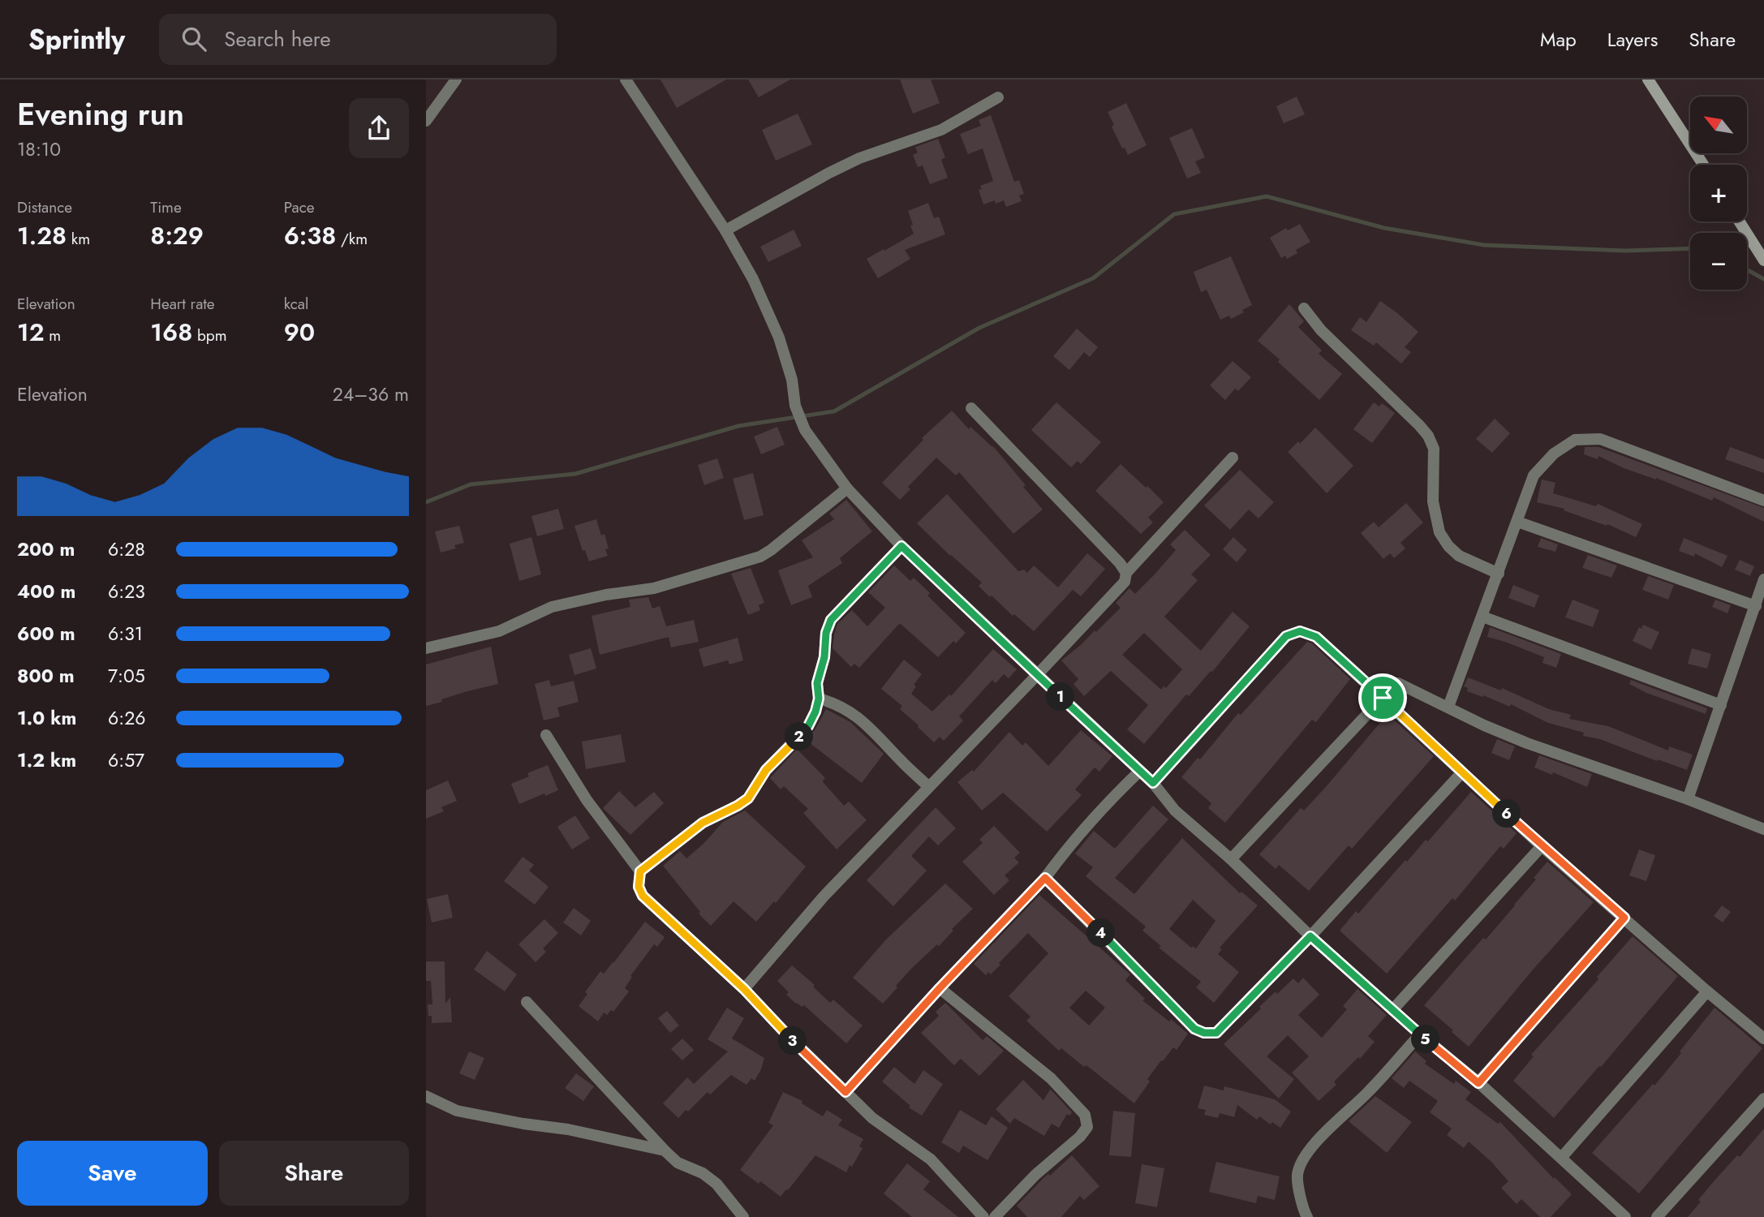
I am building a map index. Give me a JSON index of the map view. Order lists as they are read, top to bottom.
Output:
{
  "north": "top left",
  "page": {
    "header": "Sprintly",
    "search": "Search here",
    "nav": ["Map", "Layers", "Share"],
    "heading": ["Evening run", "18:10"],
    "map_buttons": ["+", "−"],
    "stats": [
      ["Distance", "1.28 km"],
      ["Time", "8:29"],
      ["Pace", "6:38 /km"],
      ["Elevation", "12 m"],
      ["Heart rate", "168 bpm"],
      ["kcal", "90"]
    ],
    "chart": ["Elevation", "24–36 m"],
    "list": [
      {
        "name": "200 m",
        "note": "6:28"
      },
      {
        "name": "400 m",
        "note": "6:23"
      },
      {
        "name": "600 m",
        "note": "6:31"
      },
      {
        "name": "800 m",
        "note": "7:05"
      },
      {
        "name": "1.0 km",
        "note": "6:26"
      },
      {
        "name": "1.2 km",
        "note": "6:57"
      }
    ],
    "pins": [
      "1",
      "2",
      "6",
      "4",
      "5",
      "3"
    ],
    "buttons": ["Save", "Share"]
  }
}
